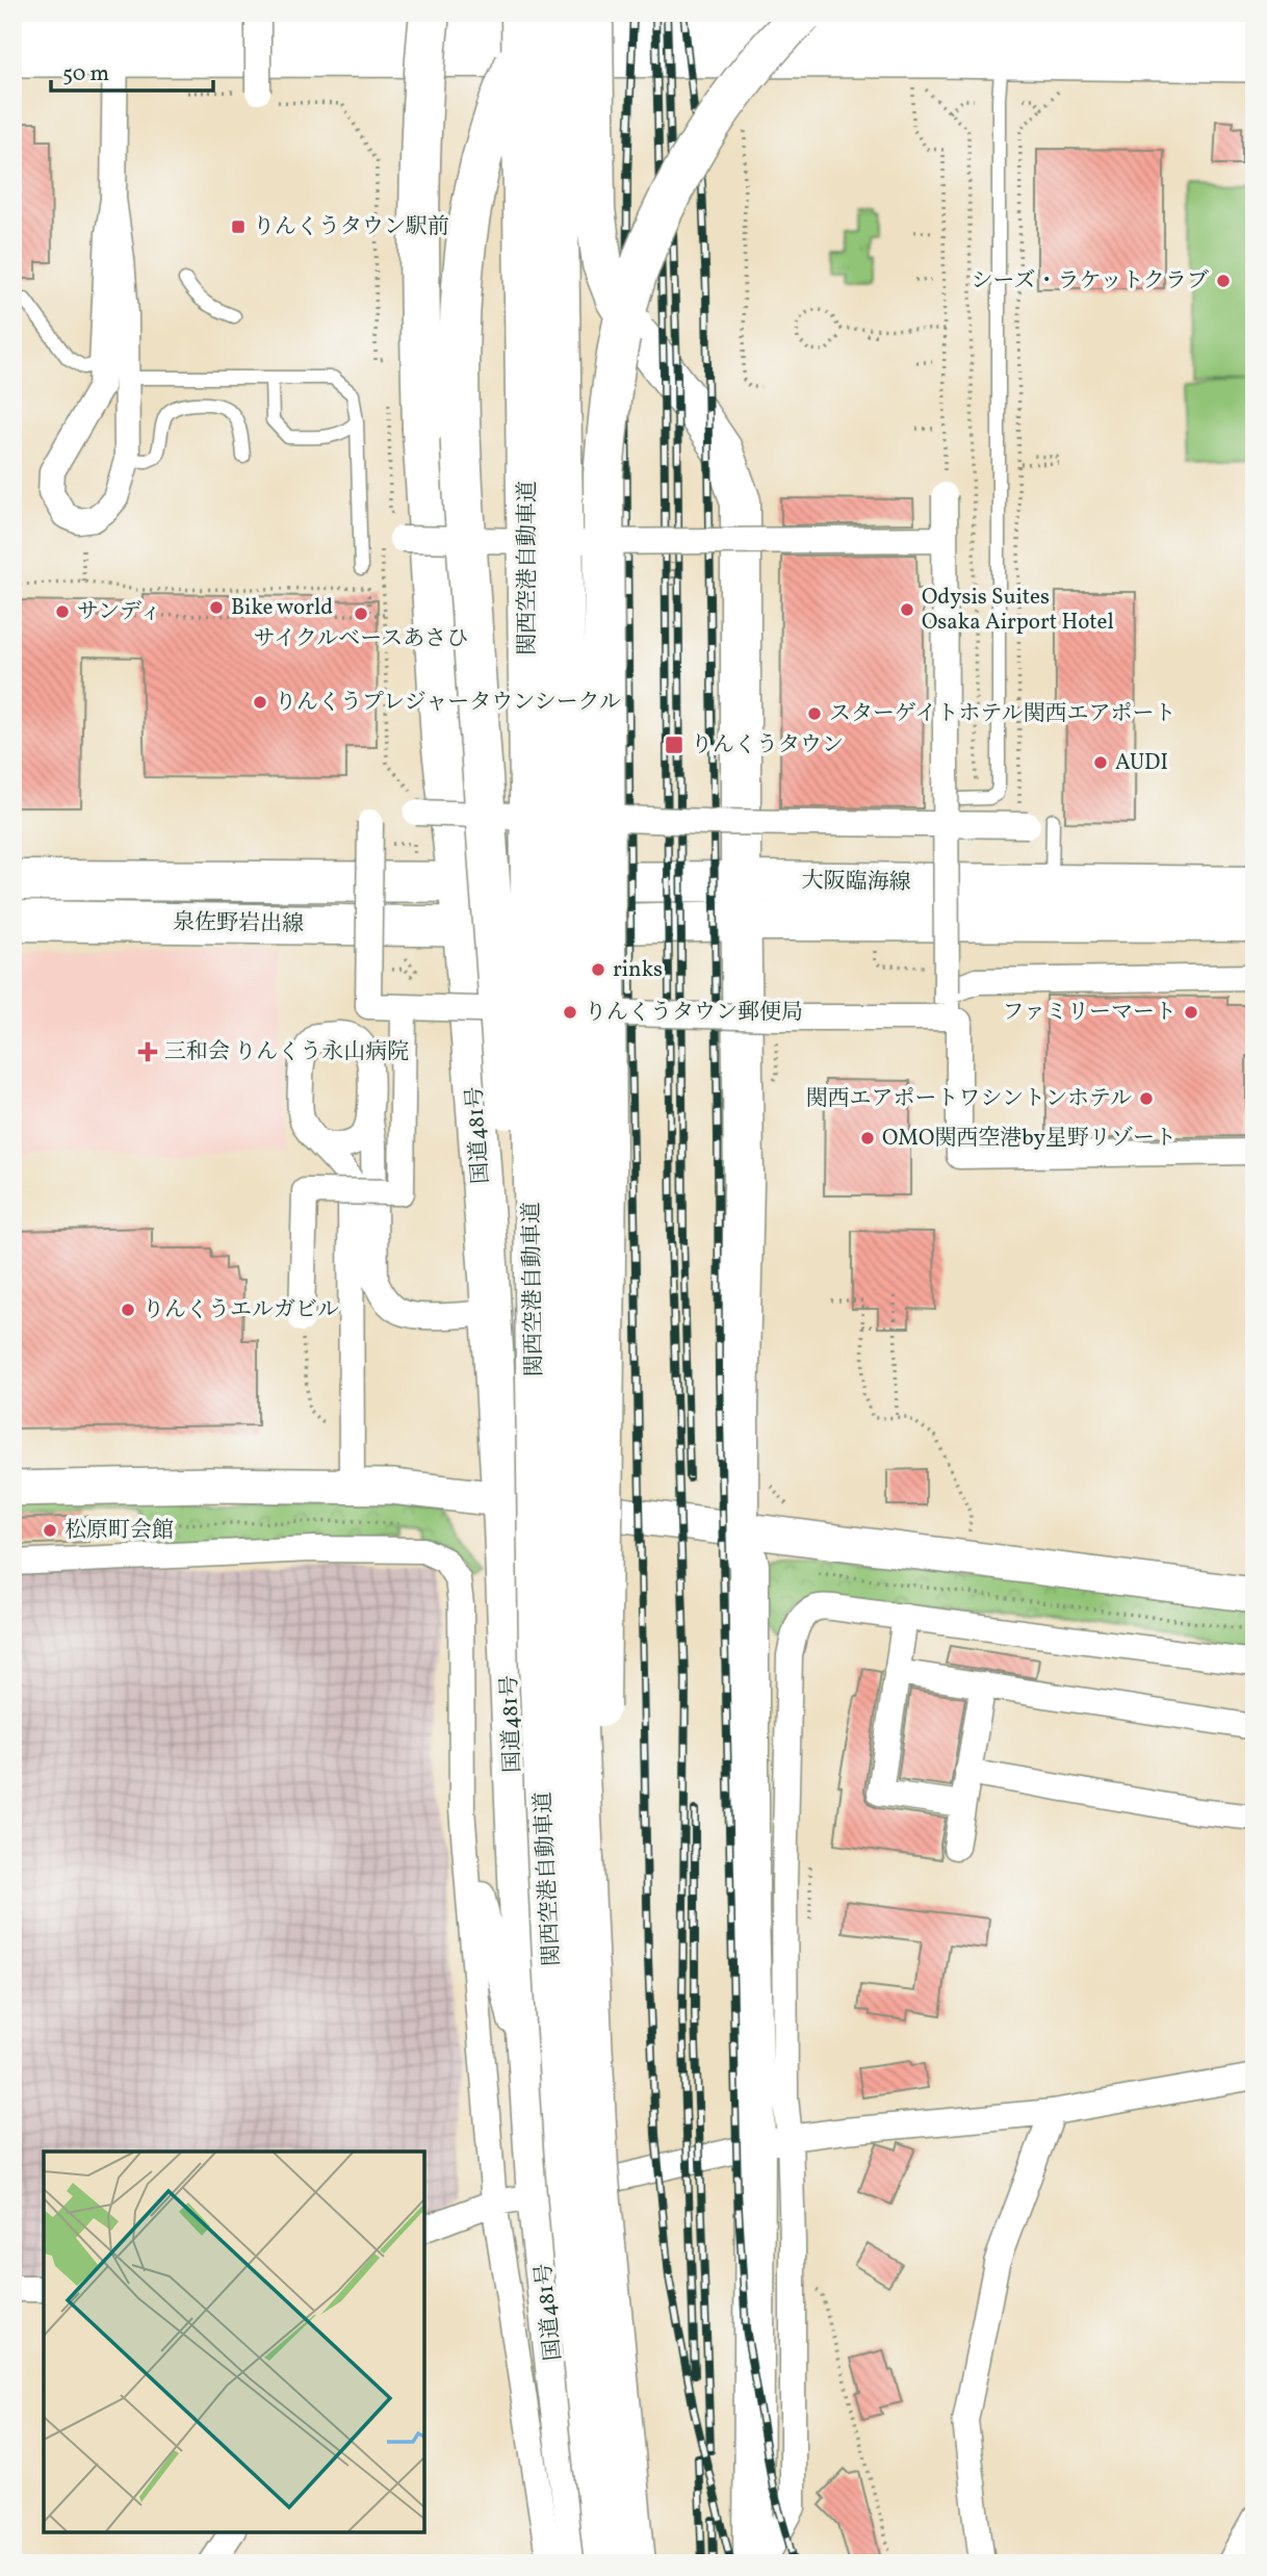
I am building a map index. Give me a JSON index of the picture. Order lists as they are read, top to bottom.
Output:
{
  "streets": {
    "main road": [
      "関西空港自動車道",
      "大阪臨海線",
      "泉佐野岩出線",
      "国道481号"
    ]
  },
  "crossings": [
    ["大阪臨海線", "泉佐野岩出線"],
    ["大阪臨海線", "国道481号"],
    ["泉佐野岩出線", "国道481号"]
  ],
  "places": {
    "transit": ["りんくうタウン駅前", "りんくうタウン"],
    "other": [
      "シーズ・ラケットクラブ",
      "Bike world",
      "Odysis Suites Osaka Airport Hotel",
      "サンディ",
      "サイクルベースあさひ",
      "りんくうプレジャータウンシークル",
      "スターゲイトホテル関西エアポート",
      "AUDI",
      "rinks",
      "りんくうタウン郵便局",
      "ファミリーマート",
      "関西エアポートワシントンホテル",
      "OMO関西空港by星野リゾート",
      "りんくうエルガビル",
      "松原町会館"
    ],
    "health": ["三和会 りんくう永山病院"]
  },
  "scale_bar": "50 m"
}
